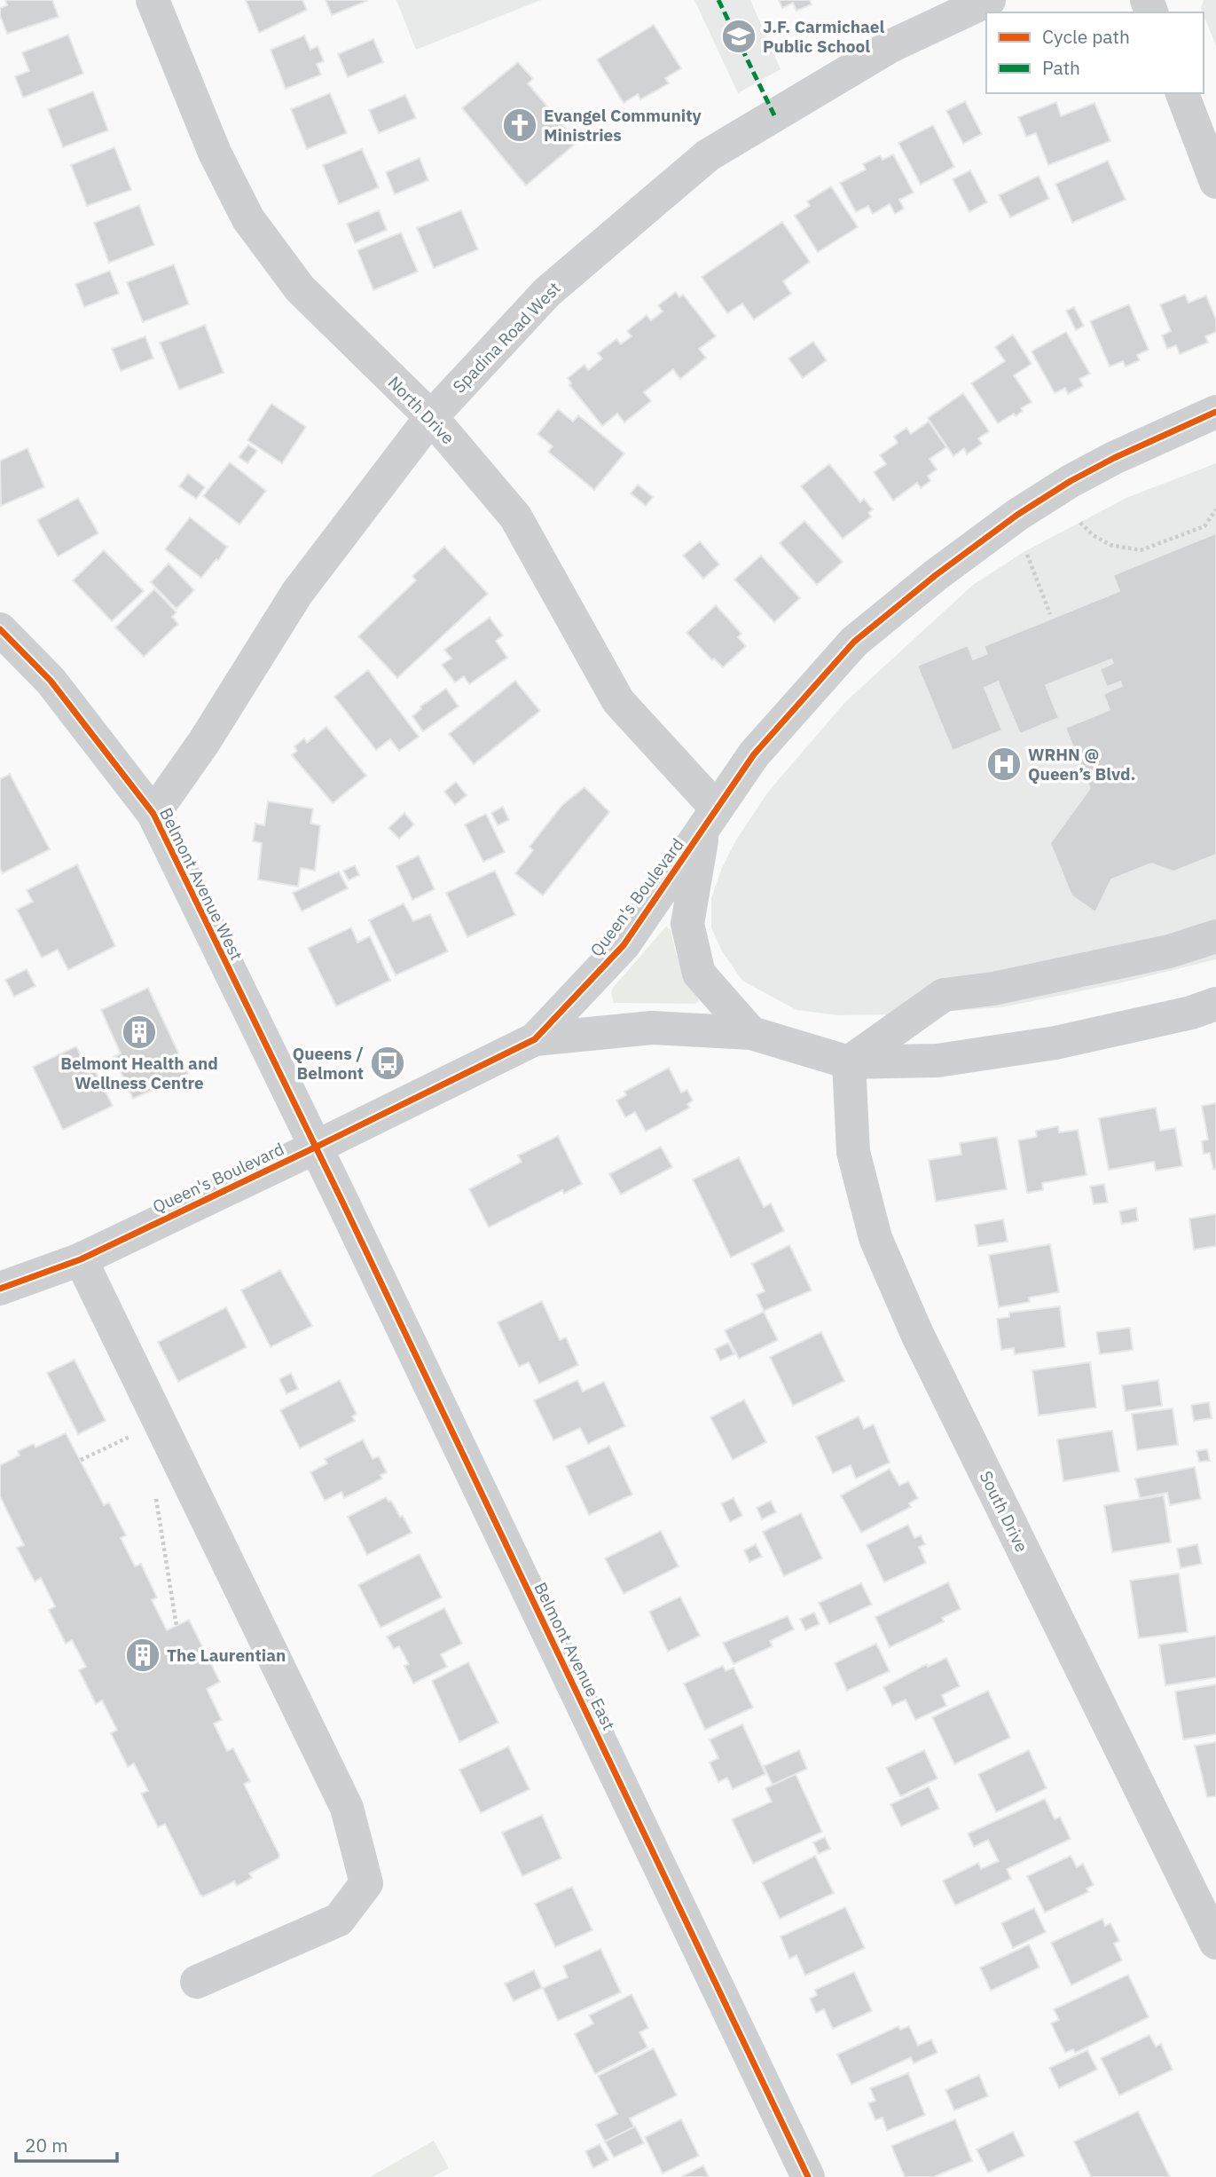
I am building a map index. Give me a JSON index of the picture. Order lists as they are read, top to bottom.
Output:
{
  "streets": {
    "street": [
      "Spadina Road West",
      "North Drive",
      "Belmont Avenue West",
      "Queen's Boulevard",
      "South Drive",
      "Belmont Avenue East"
    ]
  },
  "crossings": [
    ["Spadina Road West", "North Drive"],
    ["Spadina Road West", "Belmont Avenue West"],
    ["North Drive", "Queen's Boulevard"],
    ["Belmont Avenue West", "Queen's Boulevard"],
    ["Belmont Avenue West", "Belmont Avenue East"],
    ["Queen's Boulevard", "South Drive"],
    ["Queen's Boulevard", "Belmont Avenue East"]
  ],
  "places": {
    "school or university": ["J.F. Carmichael Public School"],
    "church": ["Evangel Community Ministries"],
    "hospital": ["WRHN @ Queen’s Blvd."],
    "building": ["Belmont Health and Wellness Centre", "The Laurentian"],
    "bus stop": ["Queens / Belmont"]
  },
  "legend": ["Cycle path", "Path"],
  "scale_bar": "20 m"
}
